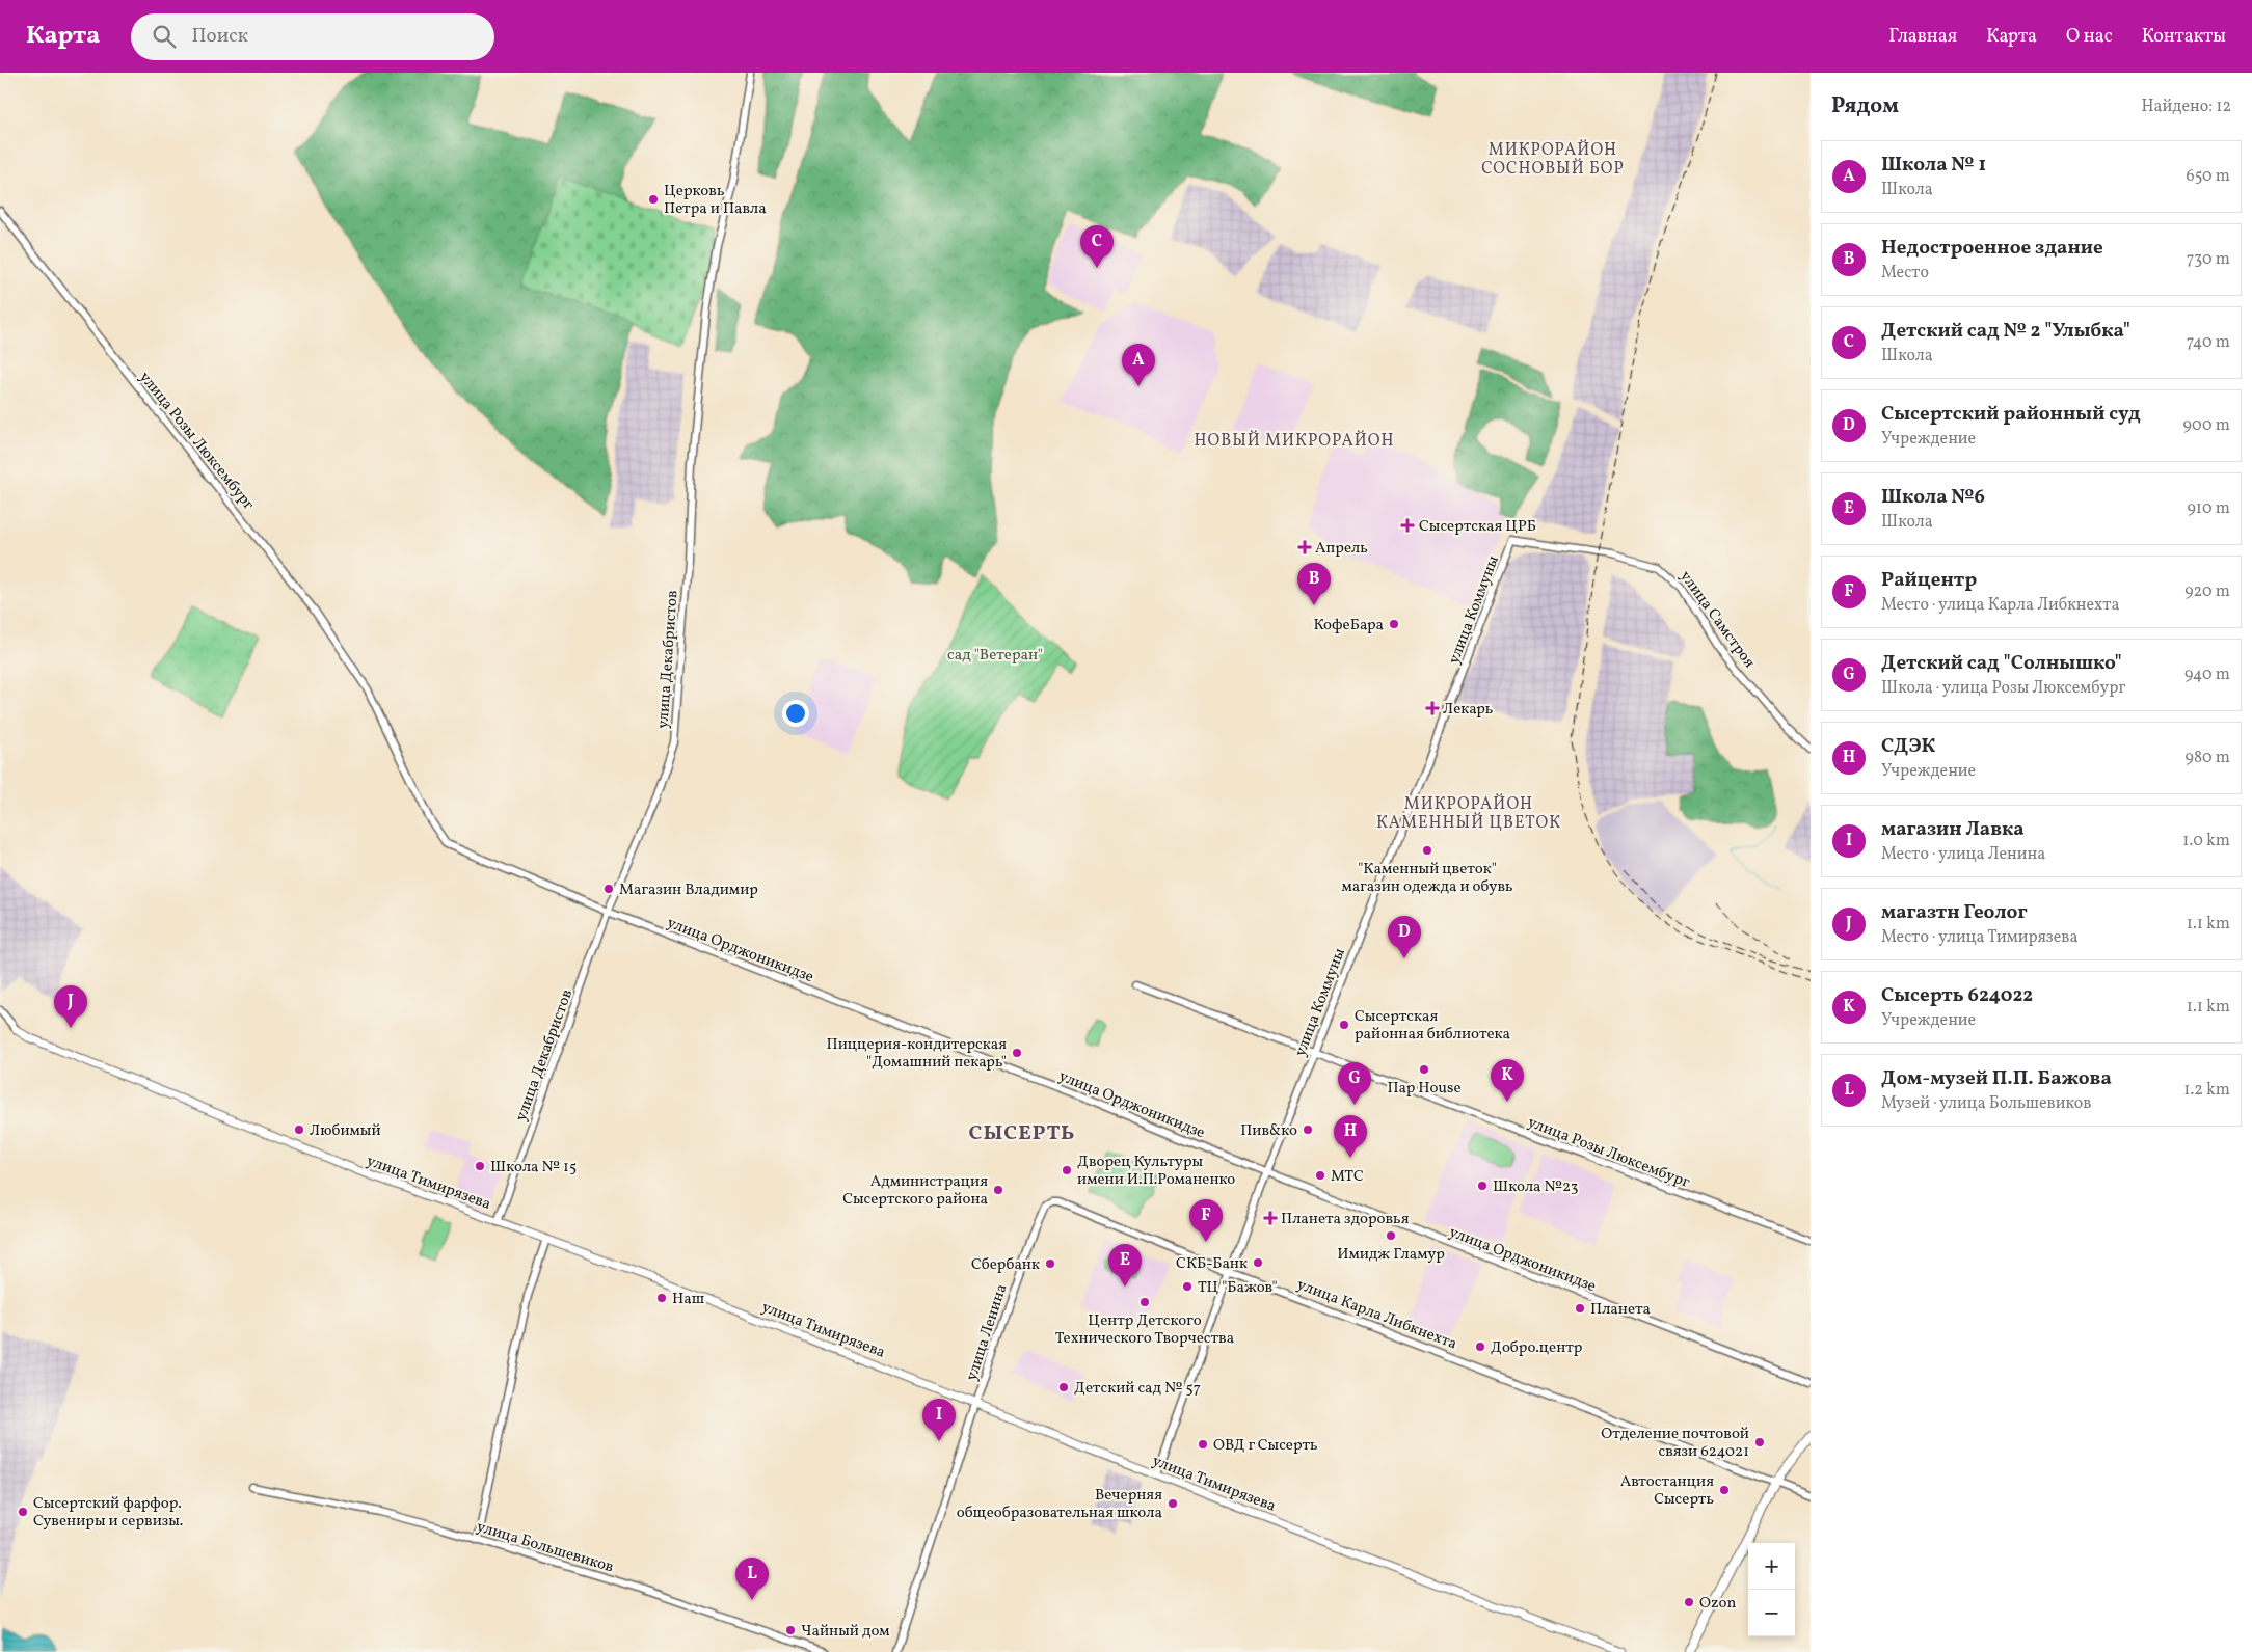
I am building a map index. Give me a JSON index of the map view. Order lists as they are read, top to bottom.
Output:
{
  "streets": {
    "main road": ["улица Тимирязева"],
    "street": [
      "улица Розы Люксембург",
      "улица Коммуны",
      "улица Самстроя",
      "улица Декабристов",
      "улица Орджоникидзе",
      "улица Карла Либкнехта",
      "улица Ленина",
      "улица Большевиков"
    ]
  },
  "crossings": [
    ["улица Розы Люксембург", "улица Коммуны"],
    ["улица Розы Люксембург", "улица Орджоникидзе"],
    ["улица Коммуны", "улица Самстроя"],
    ["улица Коммуны", "улица Орджоникидзе"],
    ["улица Коммуны", "улица Тимирязева"],
    ["улица Коммуны", "улица Карла Либкнехта"],
    ["улица Декабристов", "улица Орджоникидзе"],
    ["улица Декабристов", "улица Тимирязева"],
    ["улица Тимирязева", "улица Ленина"],
    ["улица Карла Либкнехта", "улица Ленина"]
  ],
  "districts": [
    "МИКРОРАЙОН СОСНОВЫЙ БОР",
    "НОВЫЙ МИКРОРАЙОН",
    "МИКРОРАЙОН КАМЕННЫЙ ЦВЕТОК",
    "СЫСЕРТЬ"
  ],
  "parks": ["сад \"Ветеран\""],
  "places": {
    "other": [
      "Церковь Петра и Павла",
      "КофеБара",
      "\"Каменный цветок\" магазин одежда и обувь",
      "Магазин Владимир",
      "Сысертская районная библиотека",
      "Пиццерия-кондитерская \"Домашний пекарь\"",
      "Пар House",
      "Любимый",
      "Пив&ко",
      "Школа № 15",
      "Дворец Культуры имени И.П.Романенко",
      "МТС",
      "Школа №23",
      "Администрация Сысертского района",
      "Имидж Гламур",
      "СКБ-Банк",
      "Сбербанк",
      "ТЦ \"Бажов\"",
      "Наш",
      "Центр Детского Технического Творчества",
      "Планета",
      "Добро.центр",
      "Детский сад № 57",
      "Отделение почтовой связи 624021",
      "ОВД г Сысерть",
      "Автостанция Сысерть",
      "Вечерняя общеобразовательная школа",
      "Сысертский фарфор. Сувениры и сервизы.",
      "Ozon",
      "Чайный дом"
    ],
    "health": [
      "Сысертская ЦРБ",
      "Апрель",
      "Лекарь",
      "Планета здоровья"
    ]
  },
  "page": {
    "header": "Карта",
    "search": "Поиск",
    "nav": [
      "Главная",
      "Карта",
      "О нас",
      "Контакты"
    ],
    "heading": ["Рядом", "Найдено: 12"],
    "list": [
      {
        "mark": "A",
        "name": "Школа № 1",
        "note": "Школа",
        "value": "650 m"
      },
      {
        "mark": "B",
        "name": "Недостроенное здание",
        "note": "Место",
        "value": "730 m"
      },
      {
        "mark": "C",
        "name": "Детский сад № 2 \"Улыбка\"",
        "note": "Школа",
        "value": "740 m"
      },
      {
        "mark": "D",
        "name": "Сысертский районный суд",
        "note": "Учреждение",
        "value": "900 m"
      },
      {
        "mark": "E",
        "name": "Школа №6",
        "note": "Школа",
        "value": "910 m"
      },
      {
        "mark": "F",
        "name": "Райцентр",
        "note": "Место · улица Карла Либкнехта",
        "value": "920 m"
      },
      {
        "mark": "G",
        "name": "Детский сад \"Солнышко\"",
        "note": "Школа · улица Розы Люксембург",
        "value": "940 m"
      },
      {
        "mark": "H",
        "name": "СДЭК",
        "note": "Учреждение",
        "value": "980 m"
      },
      {
        "mark": "I",
        "name": "магазин Лавка",
        "note": "Место · улица Ленина",
        "value": "1.0 km"
      },
      {
        "mark": "J",
        "name": "магазтн Геолог",
        "note": "Место · улица Тимирязева",
        "value": "1.1 km"
      },
      {
        "mark": "K",
        "name": "Сысерть 624022",
        "note": "Учреждение",
        "value": "1.1 km"
      },
      {
        "mark": "L",
        "name": "Дом-музей П.П. Бажова",
        "note": "Музей · улица Большевиков",
        "value": "1.2 km"
      }
    ],
    "pins": [
      "C",
      "A",
      "B",
      "D",
      "J",
      "K",
      "G",
      "H",
      "F",
      "E",
      "I",
      "L"
    ],
    "map_buttons": ["+", "−"]
  }
}
